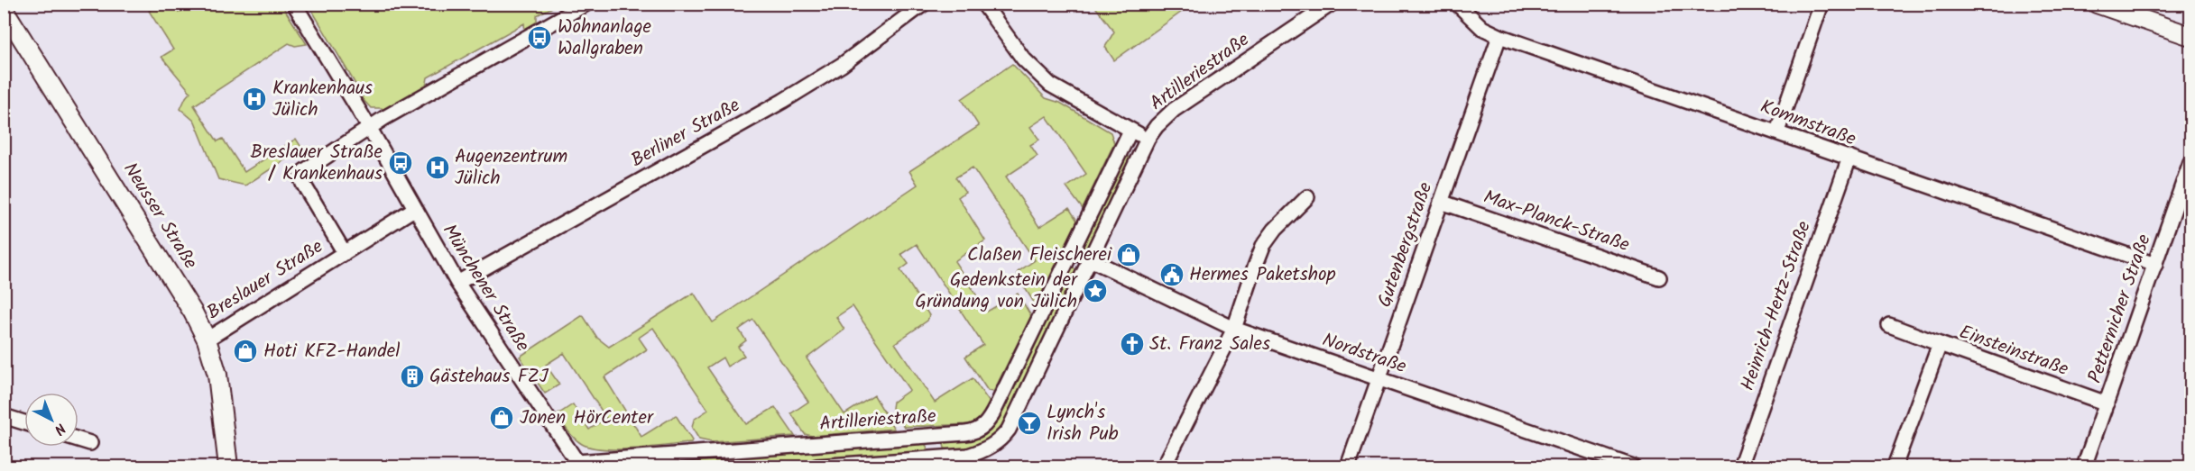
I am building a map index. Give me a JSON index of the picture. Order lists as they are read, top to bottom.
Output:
{
  "streets": {
    "main road": ["Neusser Straße"],
    "street": [
      "Artilleriestraße",
      "Kommstraße",
      "Berliner Straße",
      "Max-Planck-Straße",
      "Gutenbergstraße",
      "Breslauer Straße",
      "Münchener Straße",
      "Heinrich-Hertz-Straße",
      "Petternicher Straße",
      "Einsteinstraße",
      "Nordstraße"
    ]
  },
  "crossings": [
    ["Artilleriestraße", "Münchener Straße"],
    ["Artilleriestraße", "Nordstraße"],
    ["Kommstraße", "Gutenbergstraße"],
    ["Kommstraße", "Heinrich-Hertz-Straße"],
    ["Kommstraße", "Petternicher Straße"],
    ["Berliner Straße", "Münchener Straße"],
    ["Neusser Straße", "Breslauer Straße"],
    ["Max-Planck-Straße", "Gutenbergstraße"],
    ["Gutenbergstraße", "Nordstraße"],
    ["Breslauer Straße", "Münchener Straße"],
    ["Petternicher Straße", "Einsteinstraße"]
  ],
  "places": {
    "bus stop": ["Wohnanlage Wallgraben", "Breslauer Straße / Krankenhaus"],
    "hospital": ["Krankenhaus Jülich", "Augenzentrum Jülich"],
    "shop": ["Claßen Fleischerei", "Hoti KFZ-Handel", "Jonen HörCenter"],
    "public building": ["Hermes Paketshop"],
    "place": ["Gedenkstein der Gründung von Jülich"],
    "church": ["St. Franz Sales"],
    "building": ["Gästehaus FZJ"],
    "bar": ["Lynch's Irish Pub"]
  },
  "north": "bottom right"
}
